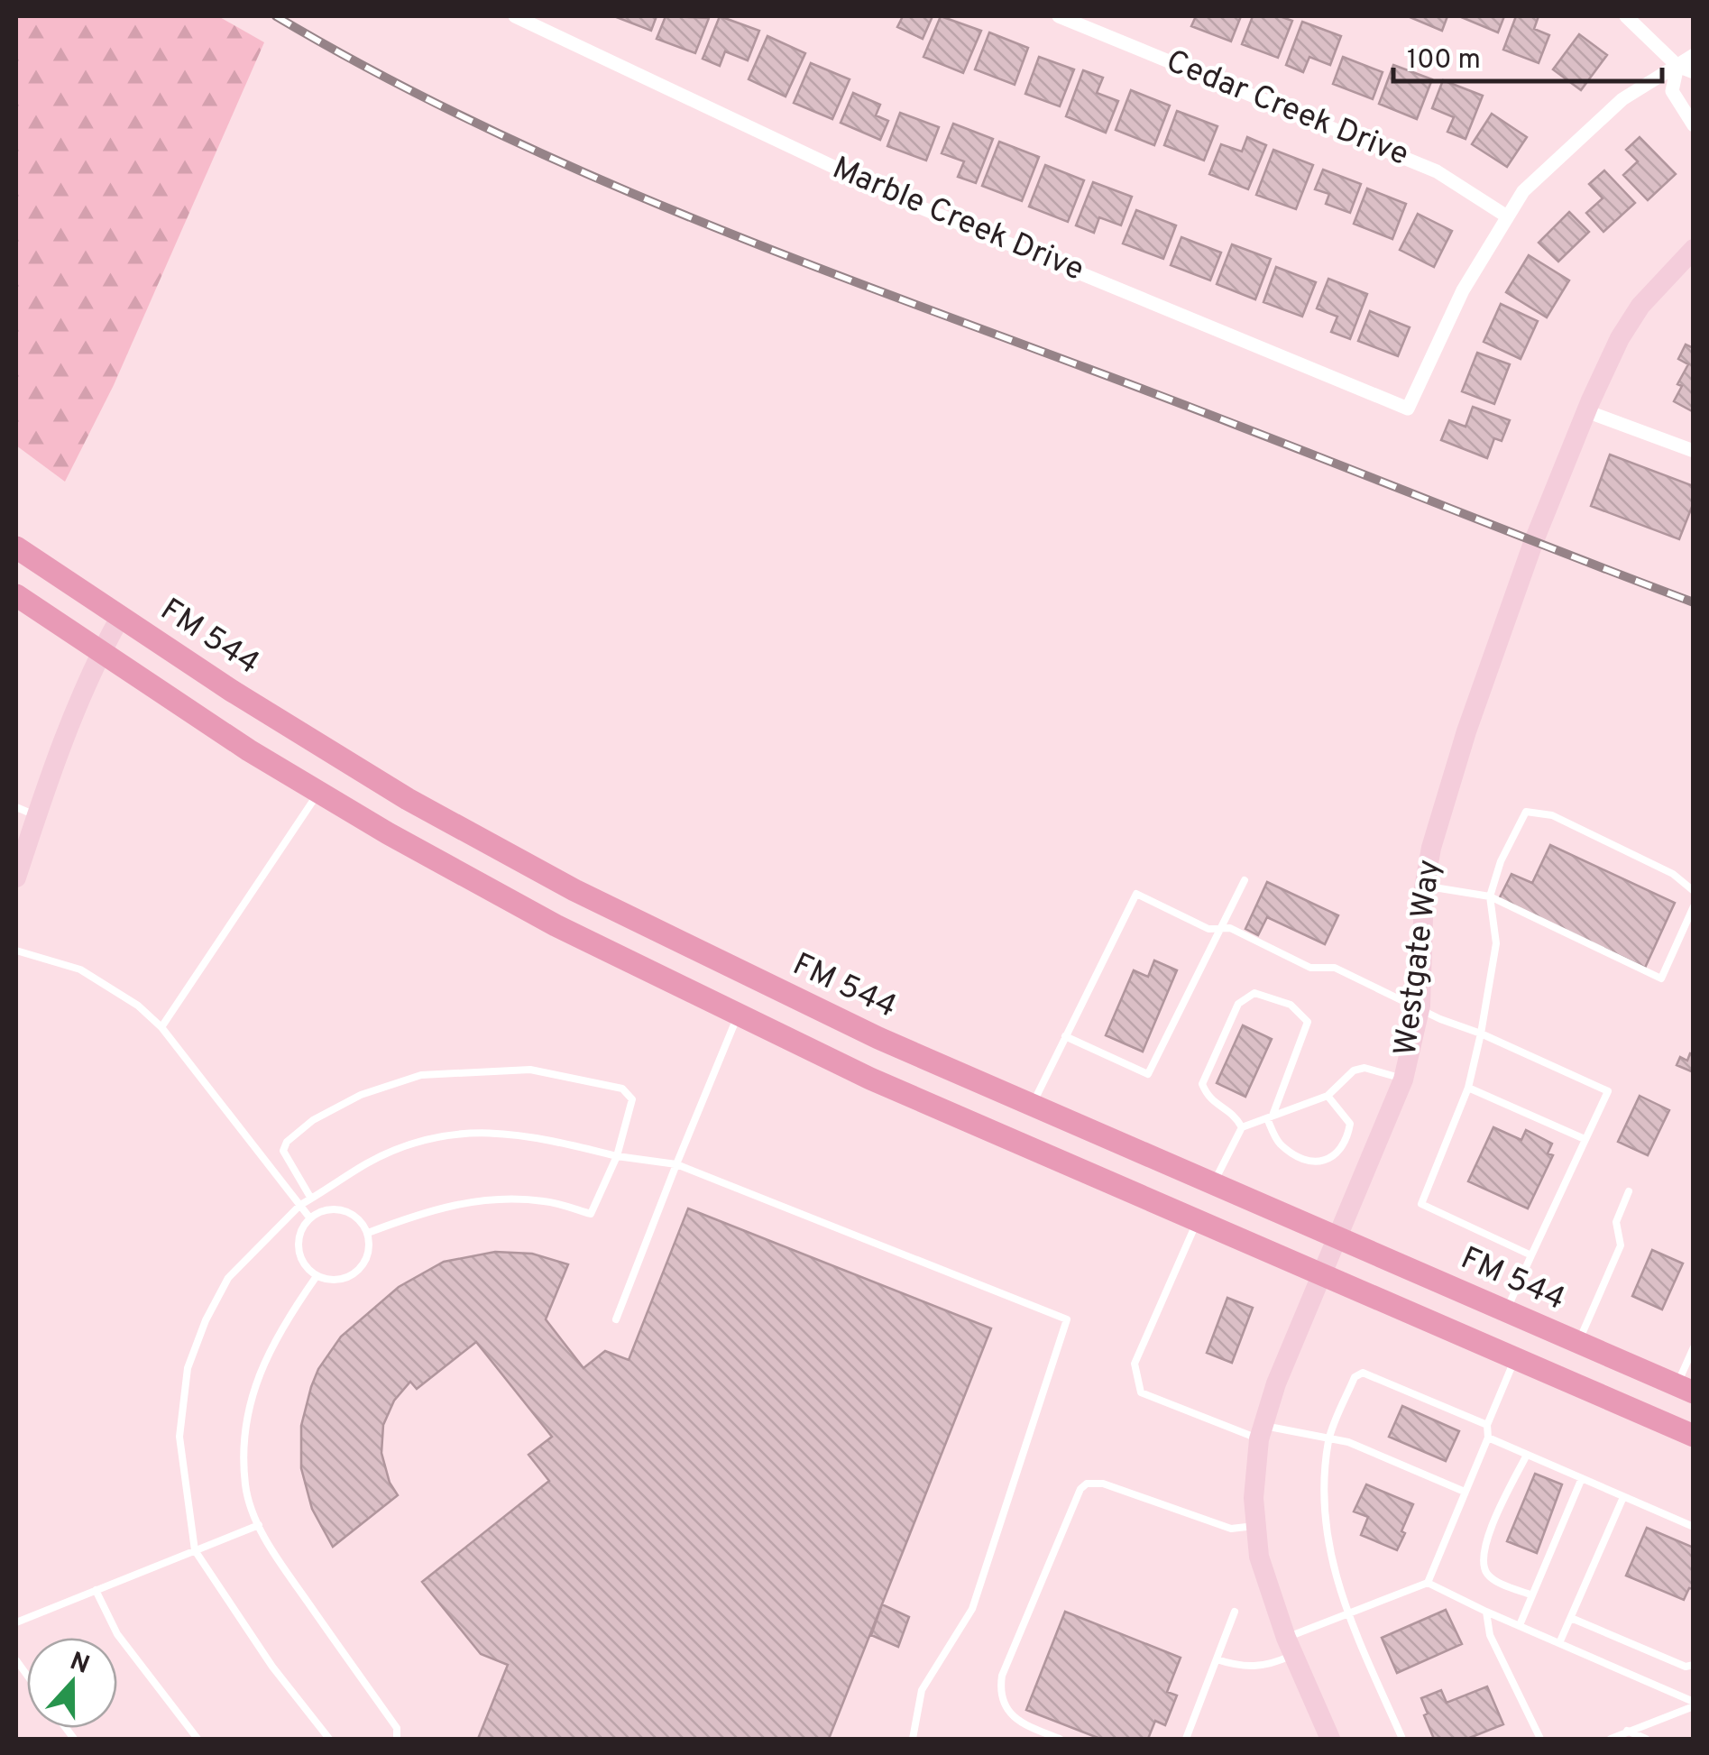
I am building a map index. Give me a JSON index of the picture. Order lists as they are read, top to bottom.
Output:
{
  "streets": {
    "main road": ["FM 544"],
    "street": ["Cedar Creek Drive", "Marble Creek Drive", "Westgate Way"]
  },
  "crossings": [
    ["Cedar Creek Drive", "Marble Creek Drive"],
    ["FM 544", "Westgate Way"]
  ],
  "scale_bar": "100 m",
  "north": "top"
}
